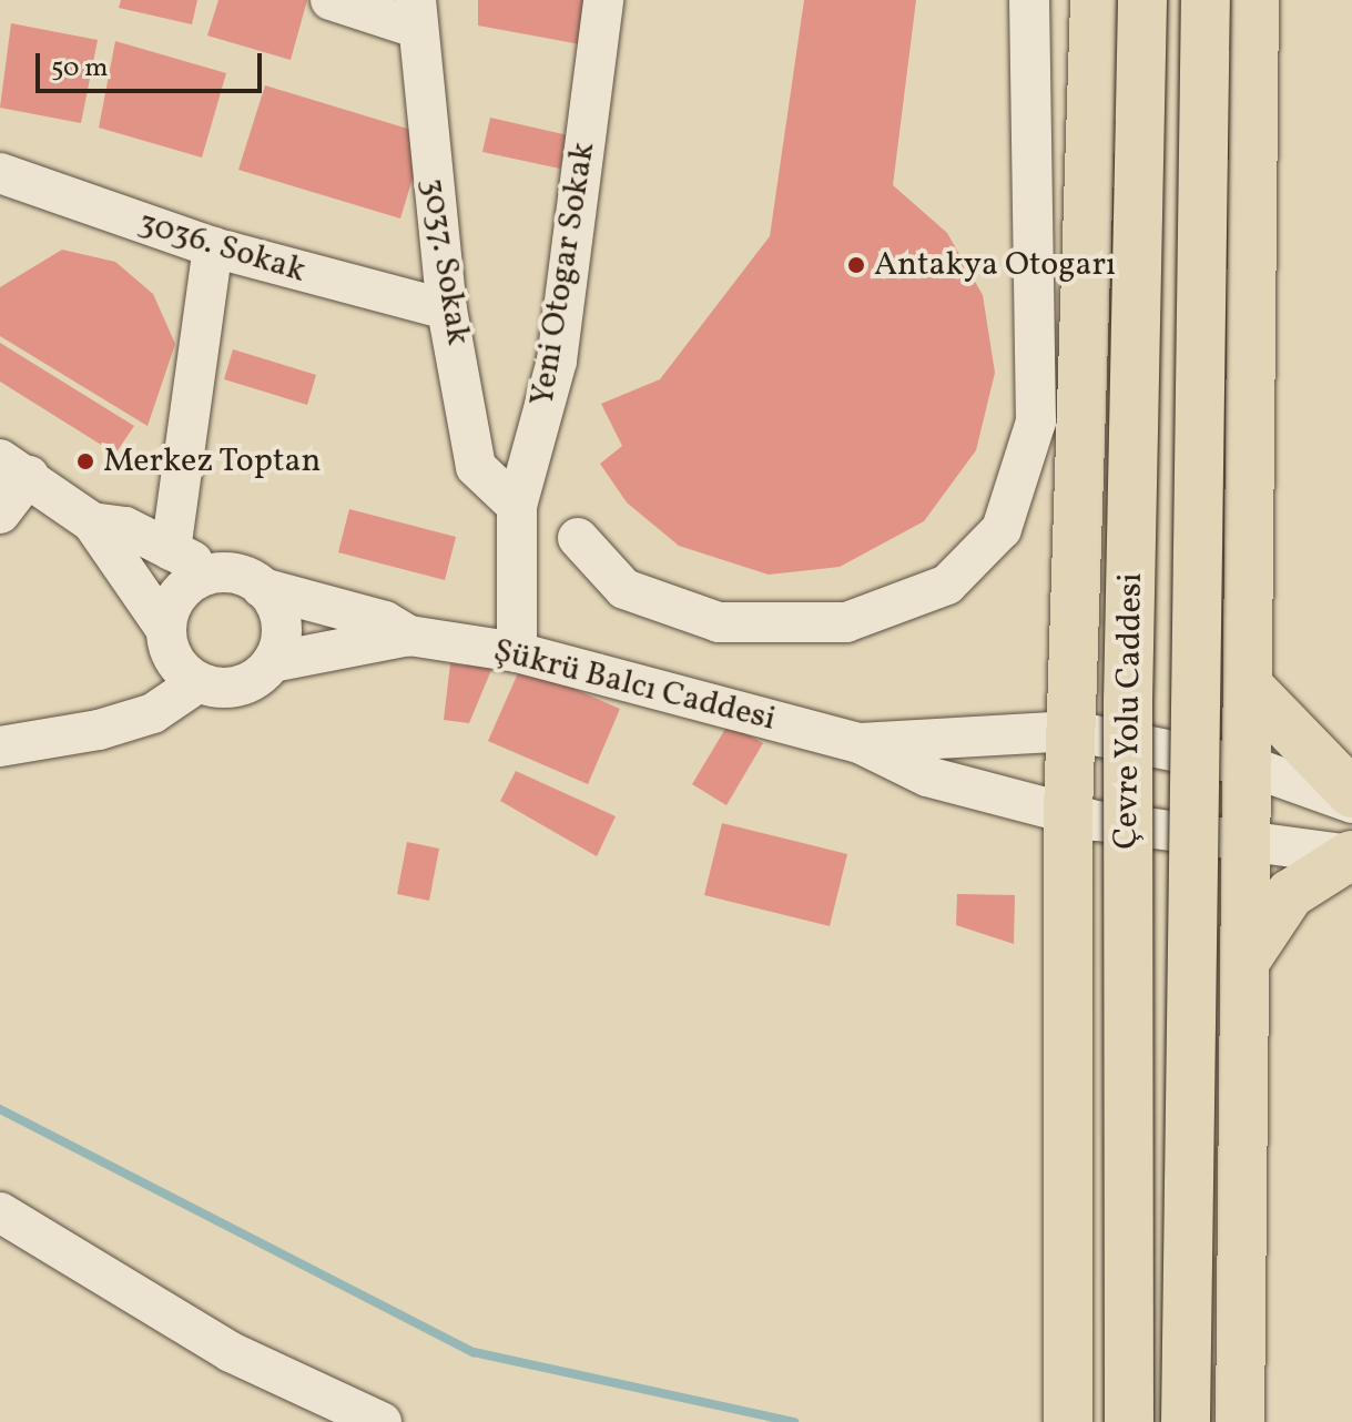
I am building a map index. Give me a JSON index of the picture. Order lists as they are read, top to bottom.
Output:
{
  "streets": {
    "highway": ["Çevre Yolu Caddesi"],
    "street": [
      "3036. Sokak",
      "3037. Sokak",
      "Yeni Otogar Sokak",
      "Şükrü Balcı Caddesi"
    ]
  },
  "crossings": [
    ["3036. Sokak", "3037. Sokak"],
    ["3037. Sokak", "Yeni Otogar Sokak"],
    ["Yeni Otogar Sokak", "Şükrü Balcı Caddesi"]
  ],
  "places": ["Antakya Otogarı", "Merkez Toptan"],
  "scale_bar": "50 m"
}
